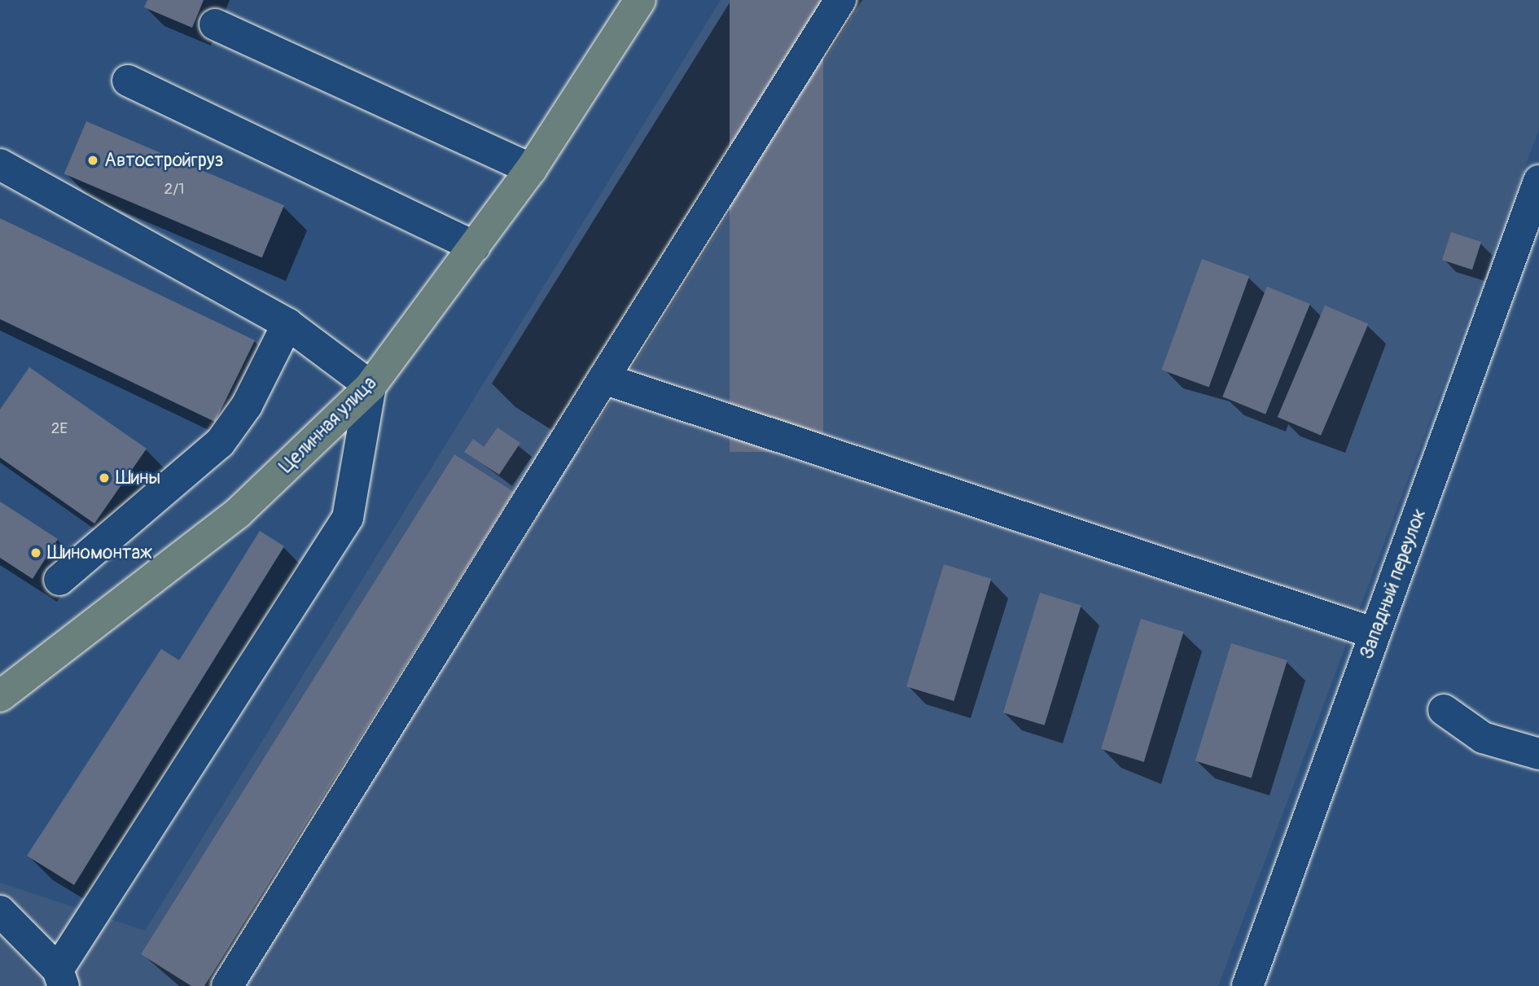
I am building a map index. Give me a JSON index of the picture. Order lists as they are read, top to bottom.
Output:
{
  "streets": {
    "main road": ["Целинная улица"],
    "street": ["Западный переулок"]
  },
  "places": ["Автостройгруз", "Шины", "Шиномонтаж"],
  "house_numbers": ["2/1", "2Е"]
}
